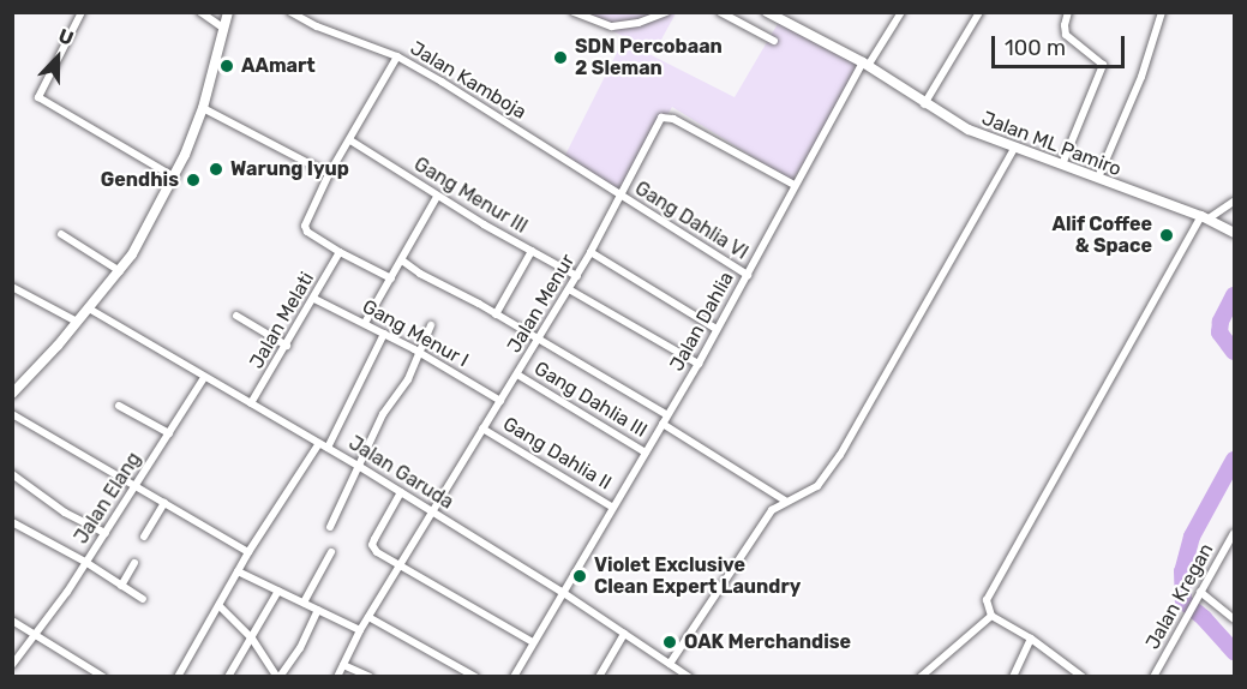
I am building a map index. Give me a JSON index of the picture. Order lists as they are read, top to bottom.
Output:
{
  "streets": {
    "street": [
      "Jalan Kamboja",
      "Jalan ML Pamiro",
      "Gang Menur III",
      "Gang Dahlia VI",
      "Jalan Menur",
      "Jalan Melati",
      "Jalan Dahlia",
      "Gang Menur I",
      "Gang Dahlia III",
      "Gang Dahlia II",
      "Jalan Garuda",
      "Jalan Elang",
      "Jalan Kregan"
    ]
  },
  "crossings": [
    ["Jalan Kamboja", "Gang Dahlia VI"],
    ["Jalan Kamboja", "Jalan Menur"],
    ["Jalan ML Pamiro", "Jalan Dahlia"],
    ["Gang Menur III", "Jalan Menur"],
    ["Gang Dahlia VI", "Jalan Menur"],
    ["Gang Dahlia VI", "Jalan Dahlia"],
    ["Jalan Menur", "Jalan Dahlia"],
    ["Jalan Menur", "Gang Menur I"],
    ["Jalan Menur", "Gang Dahlia III"],
    ["Jalan Menur", "Gang Dahlia II"],
    ["Jalan Menur", "Jalan Garuda"],
    ["Jalan Melati", "Gang Menur I"],
    ["Jalan Melati", "Jalan Garuda"],
    ["Jalan Dahlia", "Gang Dahlia III"],
    ["Jalan Dahlia", "Gang Dahlia II"],
    ["Jalan Dahlia", "Jalan Garuda"],
    ["Jalan Garuda", "Jalan Elang"]
  ],
  "places": [
    "SDN Percobaan 2 Sleman",
    "AAmart",
    "Warung Iyup",
    "Gendhis",
    "Alif Coffee & Space",
    "Violet Exclusive Clean Expert Laundry",
    "OAK Merchandise"
  ],
  "scale_bar": "100 m",
  "north": "top"
}
